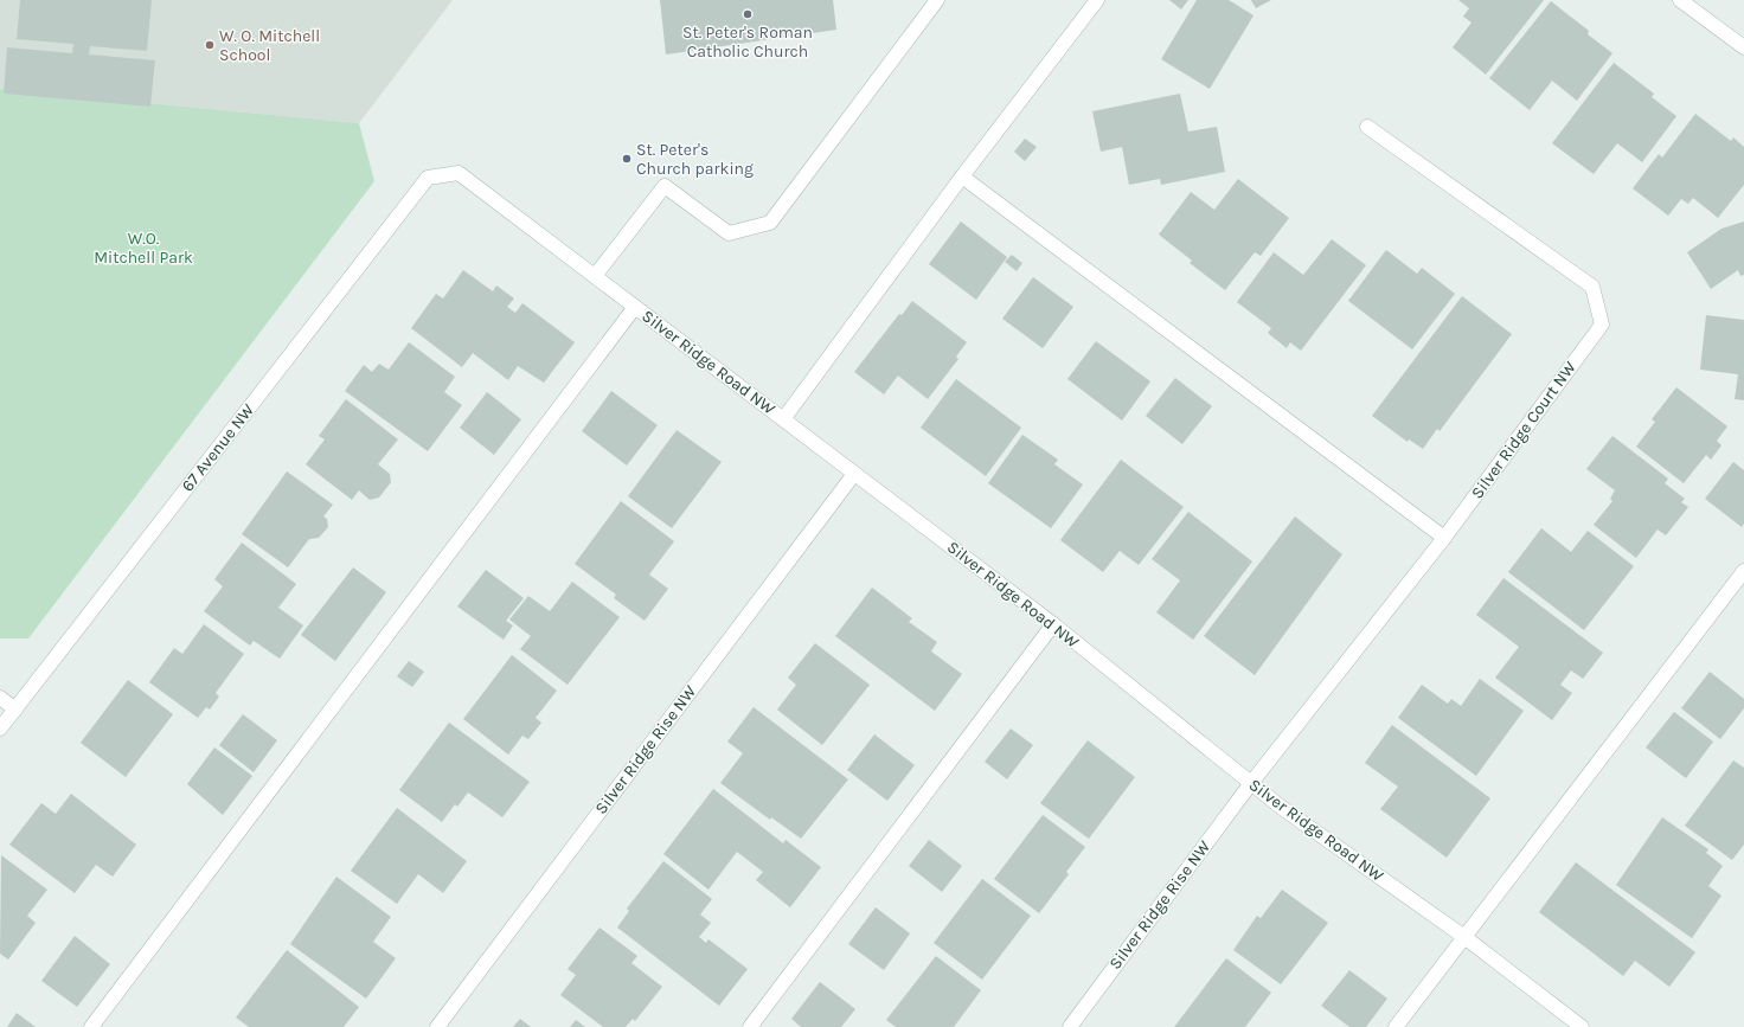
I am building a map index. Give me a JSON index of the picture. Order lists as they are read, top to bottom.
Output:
{
  "streets": {
    "street": [
      "Silver Ridge Road NW",
      "Silver Ridge Court NW",
      "67 Avenue NW",
      "Silver Ridge Rise NW"
    ]
  },
  "crossings": [
    ["Silver Ridge Road NW", "Silver Ridge Court NW"],
    ["Silver Ridge Road NW", "67 Avenue NW"],
    ["Silver Ridge Road NW", "Silver Ridge Rise NW"],
    ["Silver Ridge Court NW", "Silver Ridge Rise NW"]
  ],
  "parks": ["W.O. Mitchell Park"],
  "places": ["St. Peter's Roman Catholic Church", "W. O. Mitchell School", "St. Peter's Church parking"]
}
